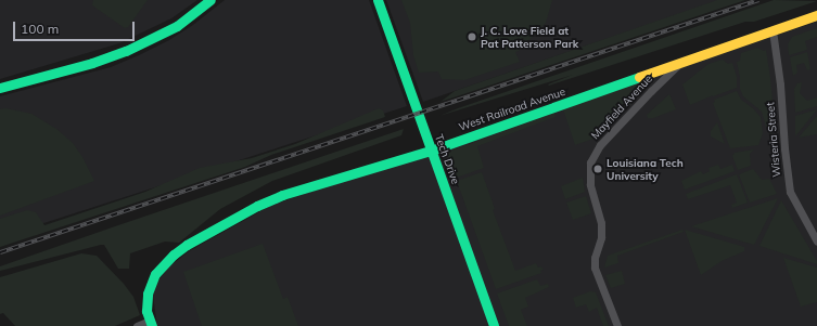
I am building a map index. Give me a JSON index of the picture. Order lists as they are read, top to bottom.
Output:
{
  "streets": {
    "street": [
      "Mayfield Avenue",
      "West Railroad Avenue",
      "Wisteria Street",
      "Tech Drive"
    ]
  },
  "crossings": [
    ["Mayfield Avenue", "West Railroad Avenue"],
    ["West Railroad Avenue", "Wisteria Street"],
    ["West Railroad Avenue", "Tech Drive"]
  ],
  "places": ["J. C. Love Field at Pat Patterson Park", "Louisiana Tech University"],
  "scale_bar": "100 m"
}
